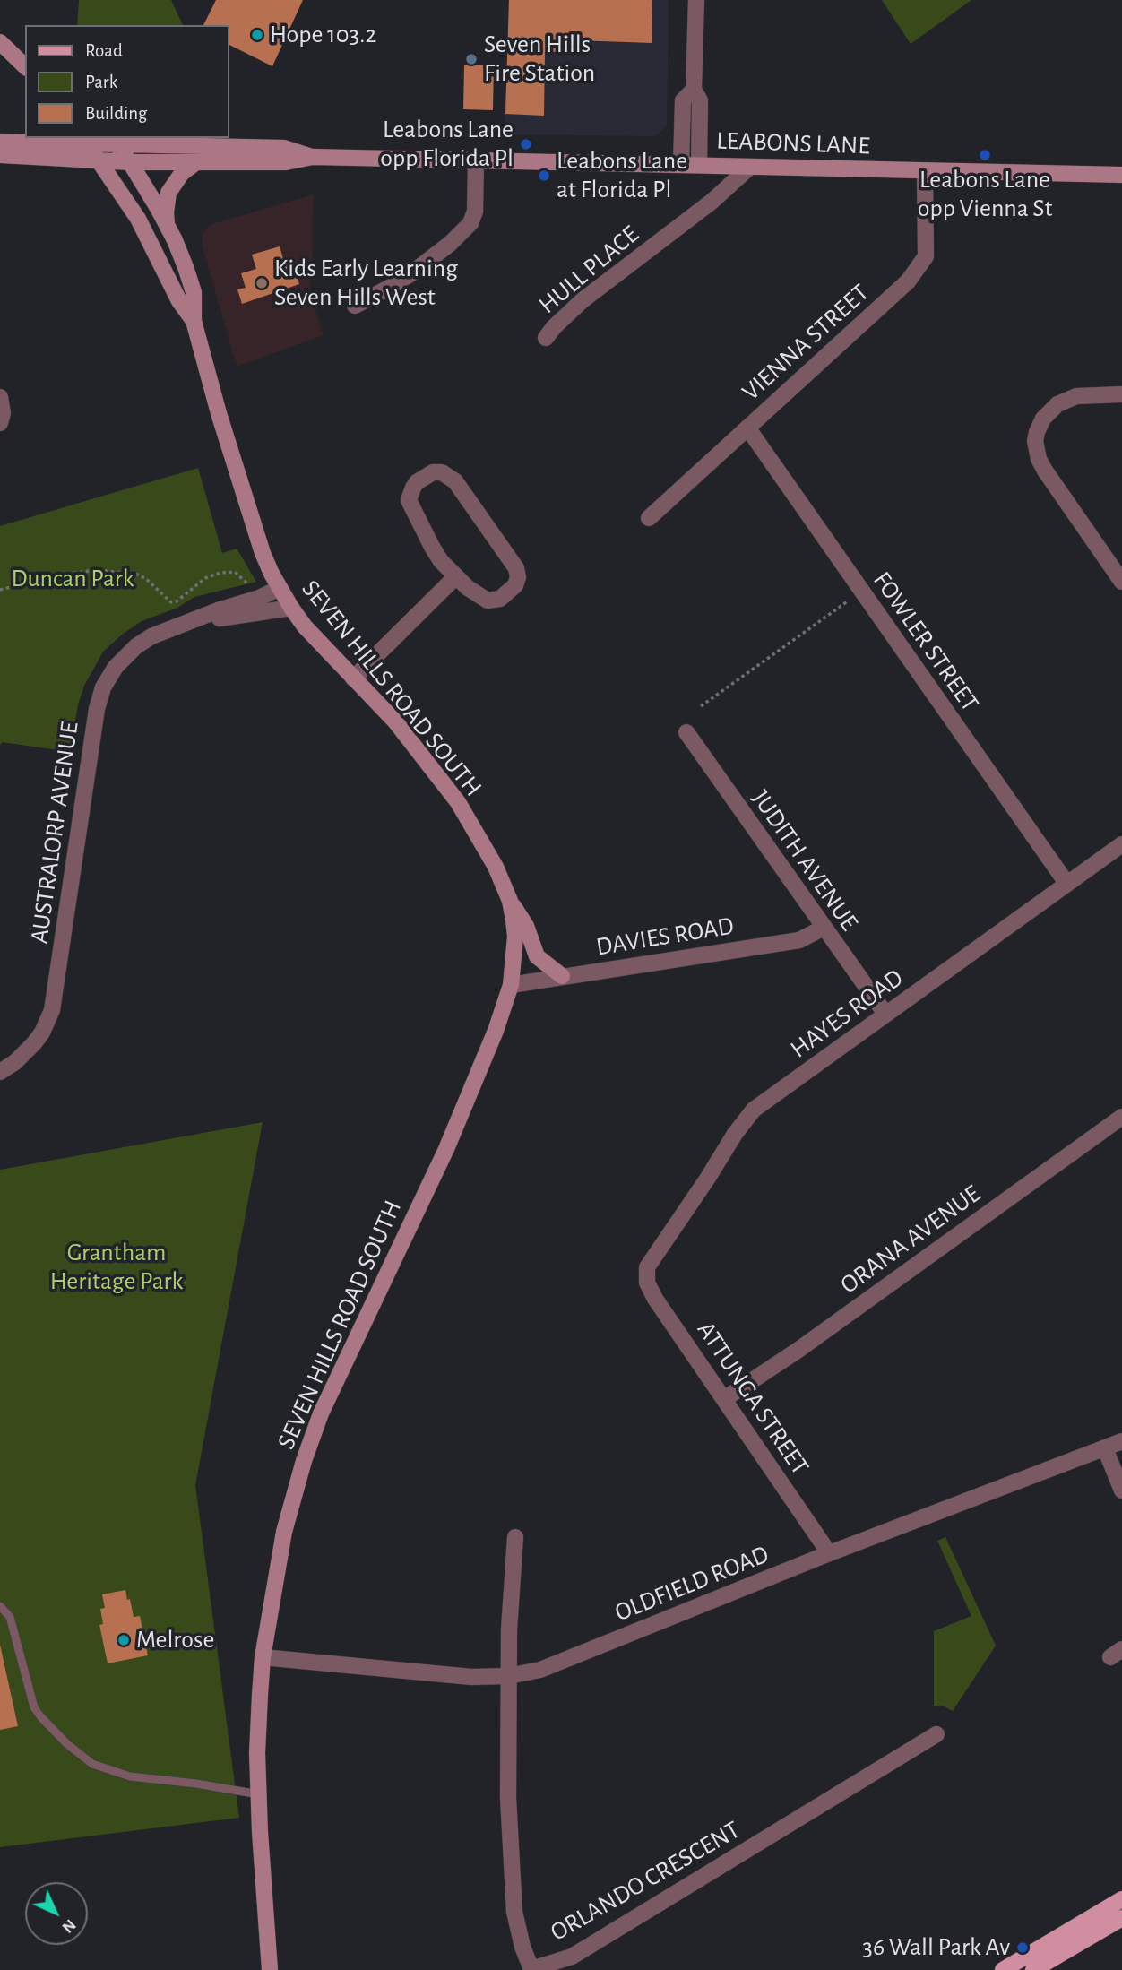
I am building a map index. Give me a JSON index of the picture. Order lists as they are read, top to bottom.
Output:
{
  "streets": {
    "street": [
      "LEABONS LANE",
      "HULL PLACE",
      "VIENNA STREET",
      "FOWLER STREET",
      "SEVEN HILLS ROAD SOUTH",
      "AUSTRALORP AVENUE",
      "JUDITH AVENUE",
      "DAVIES ROAD",
      "HAYES ROAD",
      "ORANA AVENUE",
      "ATTUNGA STREET",
      "OLDFIELD ROAD",
      "ORLANDO CRESCENT"
    ]
  },
  "crossings": [
    ["LEABONS LANE", "HULL PLACE"],
    ["LEABONS LANE", "VIENNA STREET"],
    ["LEABONS LANE", "SEVEN HILLS ROAD SOUTH"],
    ["VIENNA STREET", "FOWLER STREET"],
    ["FOWLER STREET", "HAYES ROAD"],
    ["SEVEN HILLS ROAD SOUTH", "AUSTRALORP AVENUE"],
    ["SEVEN HILLS ROAD SOUTH", "DAVIES ROAD"],
    ["SEVEN HILLS ROAD SOUTH", "OLDFIELD ROAD"],
    ["JUDITH AVENUE", "DAVIES ROAD"],
    ["JUDITH AVENUE", "HAYES ROAD"],
    ["HAYES ROAD", "ATTUNGA STREET"],
    ["ORANA AVENUE", "ATTUNGA STREET"],
    ["ATTUNGA STREET", "OLDFIELD ROAD"],
    ["OLDFIELD ROAD", "ORLANDO CRESCENT"]
  ],
  "parks": ["Duncan Park", "Grantham Heritage Park"],
  "places": [
    "Hope 103.2",
    "Seven Hills Fire Station",
    "Leabons Lane opp Florida Pl",
    "Leabons Lane opp Vienna St",
    "Leabons Lane at Florida Pl",
    "Kids Early Learning Seven Hills West",
    "Melrose",
    "36 Wall Park Av"
  ],
  "legend": ["Road", "Park", "Building"],
  "north": "bottom right"
}
